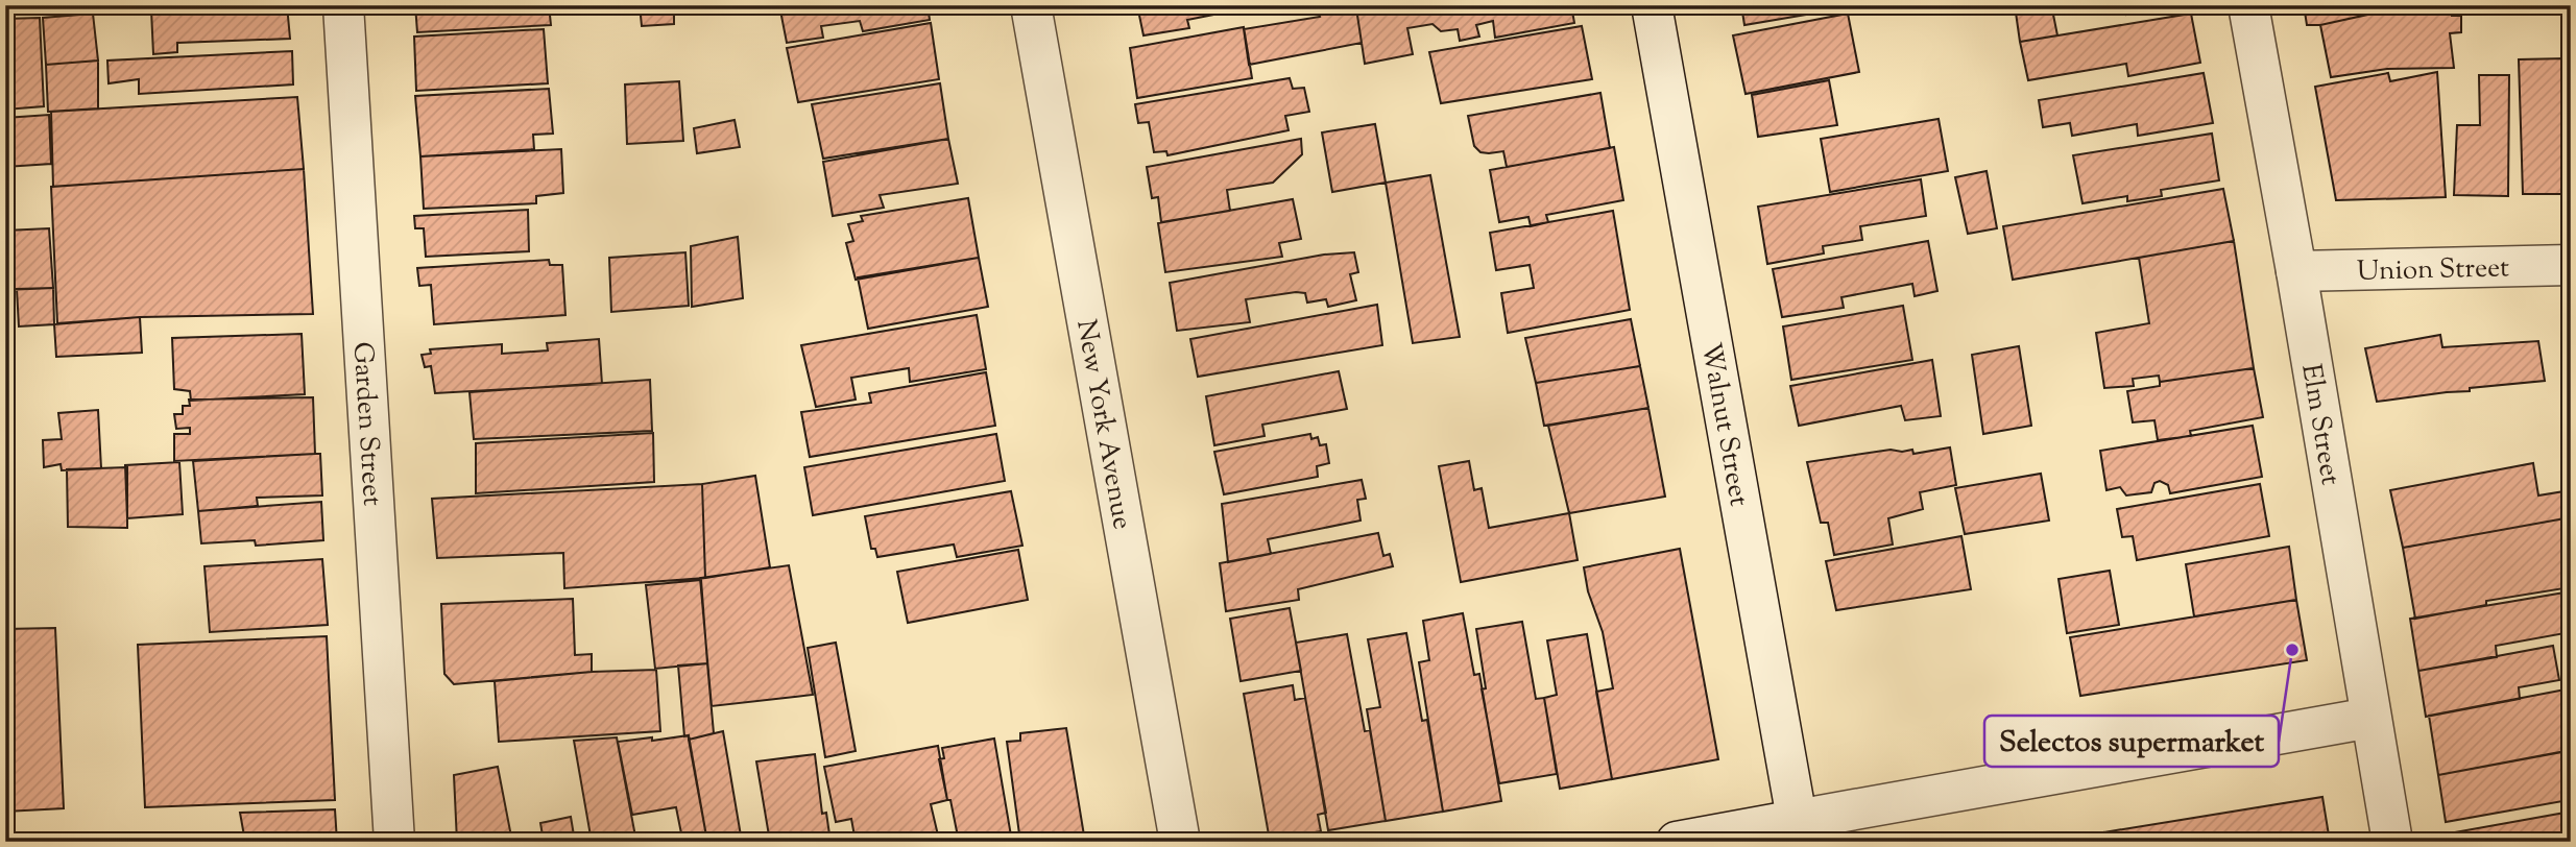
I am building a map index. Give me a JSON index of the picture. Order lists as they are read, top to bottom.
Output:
{
  "streets": {
    "street": [
      "Union Street",
      "Garden Street",
      "New York Avenue",
      "Walnut Street",
      "Elm Street"
    ]
  },
  "crossings": [
    ["Union Street", "Elm Street"]
  ],
  "places": ["Selectos supermarket"]
}
